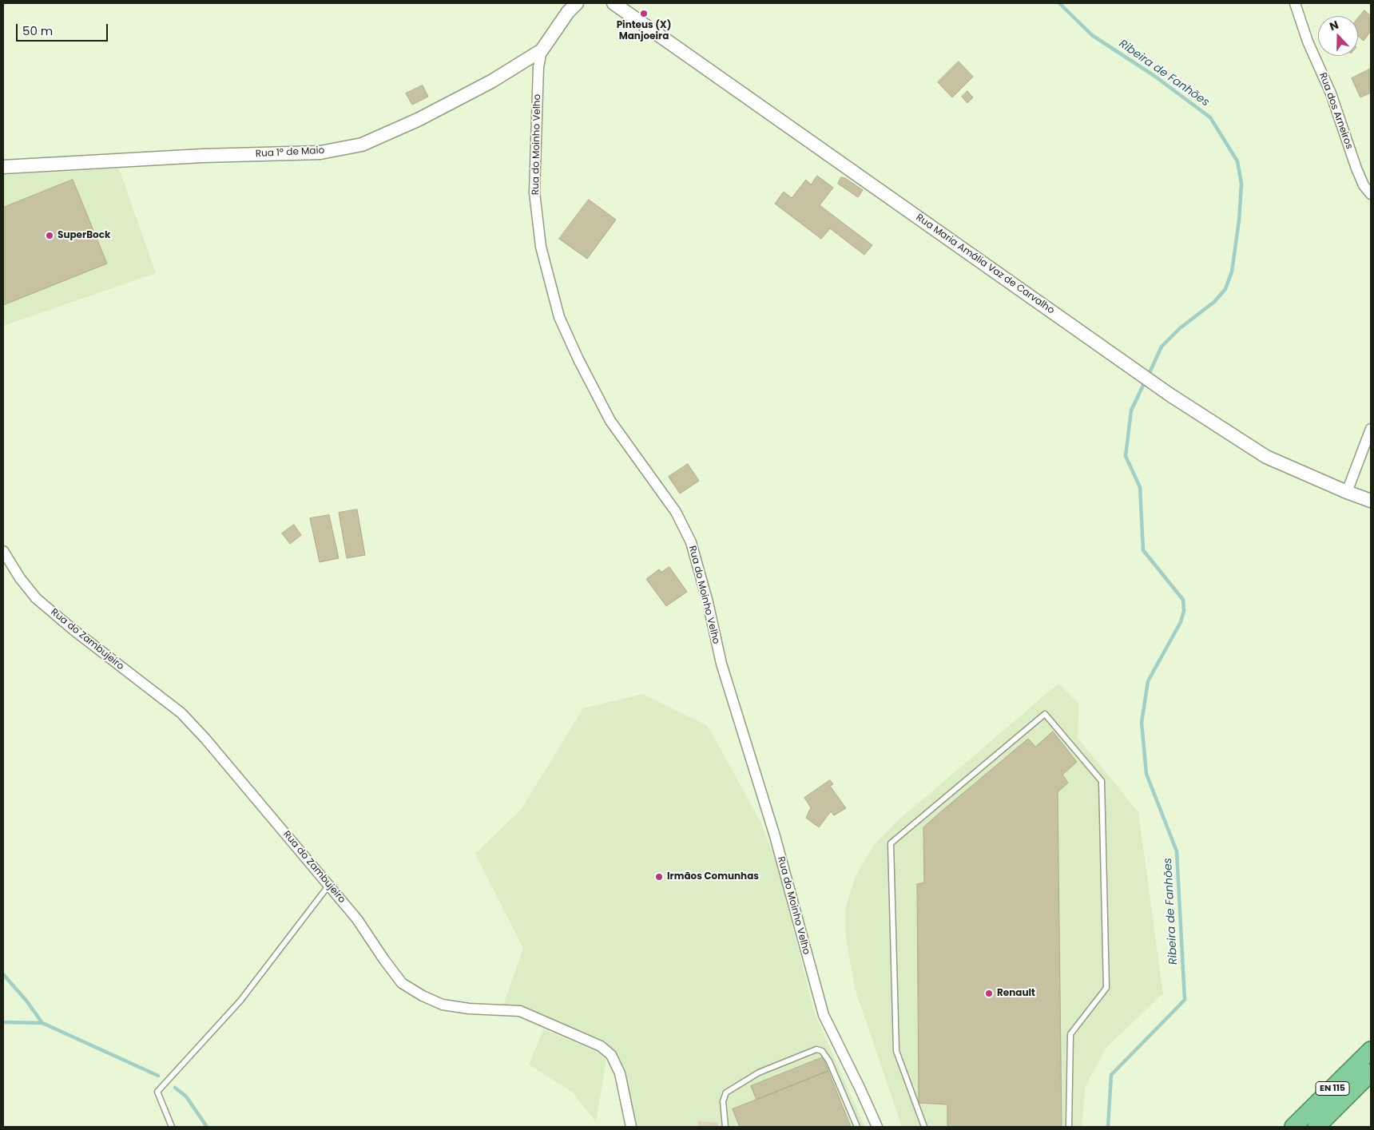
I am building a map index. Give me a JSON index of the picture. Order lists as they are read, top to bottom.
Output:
{
  "streets": {
    "highway": ["EN 115"],
    "street": [
      "Rua dos Arneiros",
      "Rua do Moinho Velho",
      "Rua 1º de Maio",
      "Rua Maria Amália Vaz de Carvalho",
      "Rua do Zambujeiro"
    ]
  },
  "crossings": [
    ["Rua do Moinho Velho", "Rua 1º de Maio"]
  ],
  "water": ["Ribeira de Fanhões"],
  "places": [
    "Pinteus (X) Manjoeira",
    "SuperBock",
    "Irmãos Comunhas",
    "Renault"
  ],
  "scale_bar": "50 m",
  "north": "top"
}
